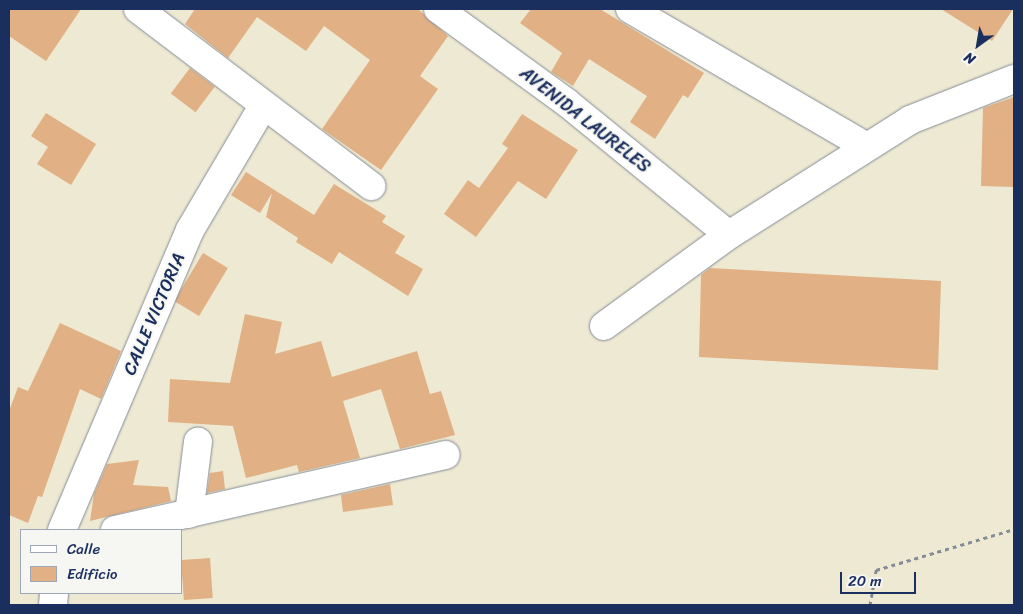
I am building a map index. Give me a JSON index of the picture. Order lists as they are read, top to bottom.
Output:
{
  "streets": {
    "street": ["AVENIDA LAURELES", "CALLE VICTORIA"]
  },
  "legend": ["Calle", "Edificio"],
  "scale_bar": "20 m",
  "north": "bottom left"
}
